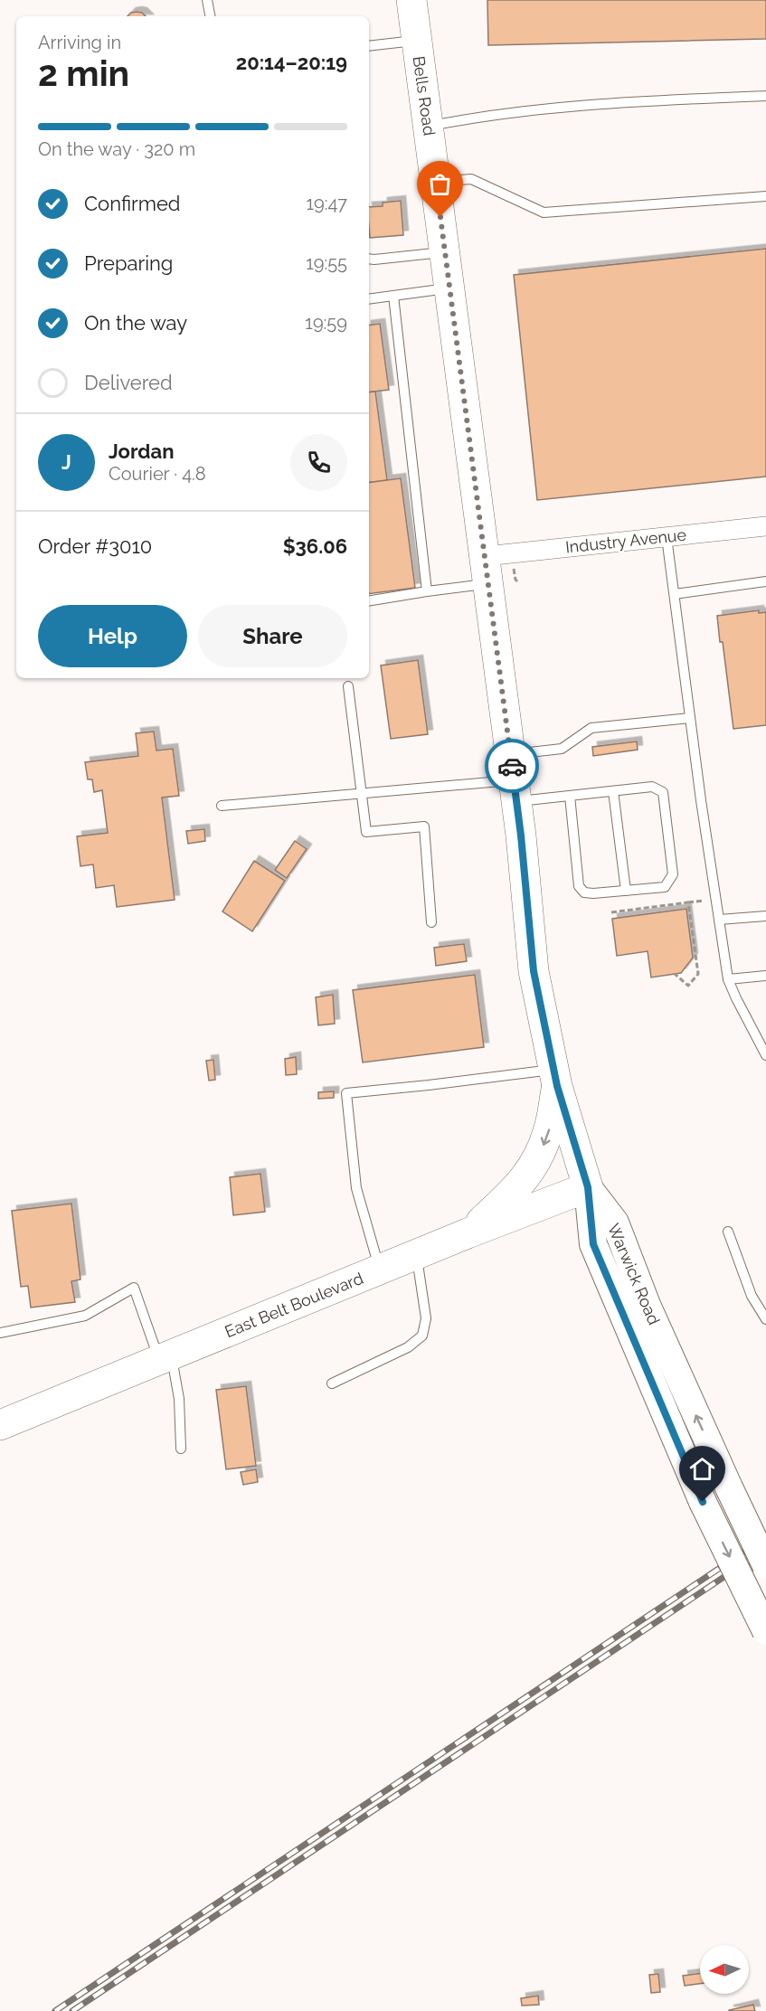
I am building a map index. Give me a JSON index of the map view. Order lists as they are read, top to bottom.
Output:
{
  "streets": {
    "main road": ["Bells Road", "Warwick Road", "East Belt Boulevard"],
    "street": ["Industry Avenue"]
  },
  "crossings": [
    ["Bells Road", "Industry Avenue"],
    ["Bells Road", "Warwick Road"],
    ["Bells Road", "East Belt Boulevard"],
    ["Warwick Road", "East Belt Boulevard"]
  ],
  "north": "left",
  "page": {
    "heading": ["2 min", "Arriving in", "20:14–20:19"],
    "panel": [
      "Jordan",
      "Courier · 4.8",
      "Order #3010",
      "$36.06"
    ],
    "bar": "On the way · 320 m",
    "list": [
      ["Confirmed", "19:47"],
      ["Preparing", "19:55"],
      ["On the way", "19:59"],
      "Delivered"
    ],
    "round": "J",
    "buttons": ["Help", "Share"]
  }
}
